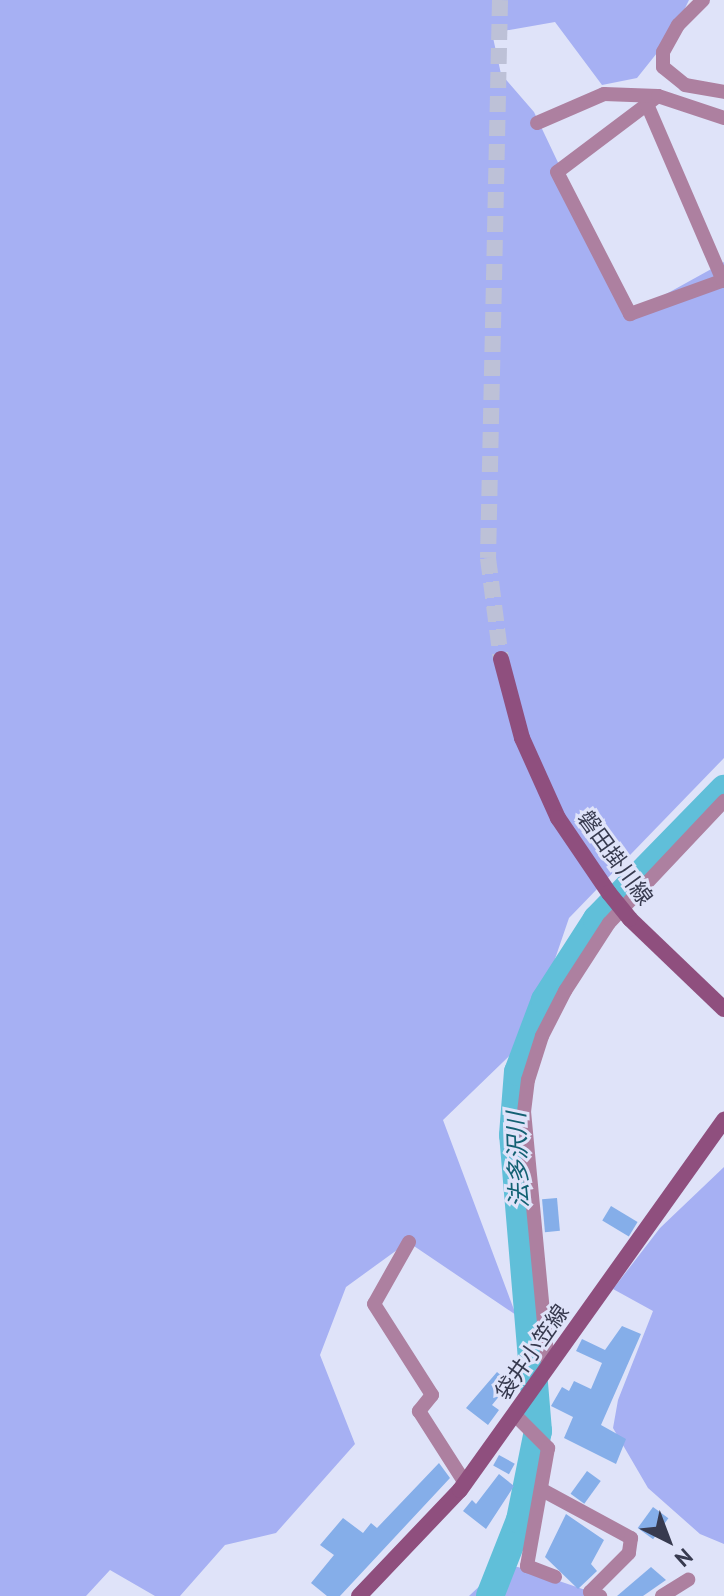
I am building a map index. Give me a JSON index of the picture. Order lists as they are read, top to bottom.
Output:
{
  "streets": {
    "main road": ["磐田掛川線", "袋井小笠線"]
  },
  "water": ["法多沢川"],
  "north": "bottom right"
}
